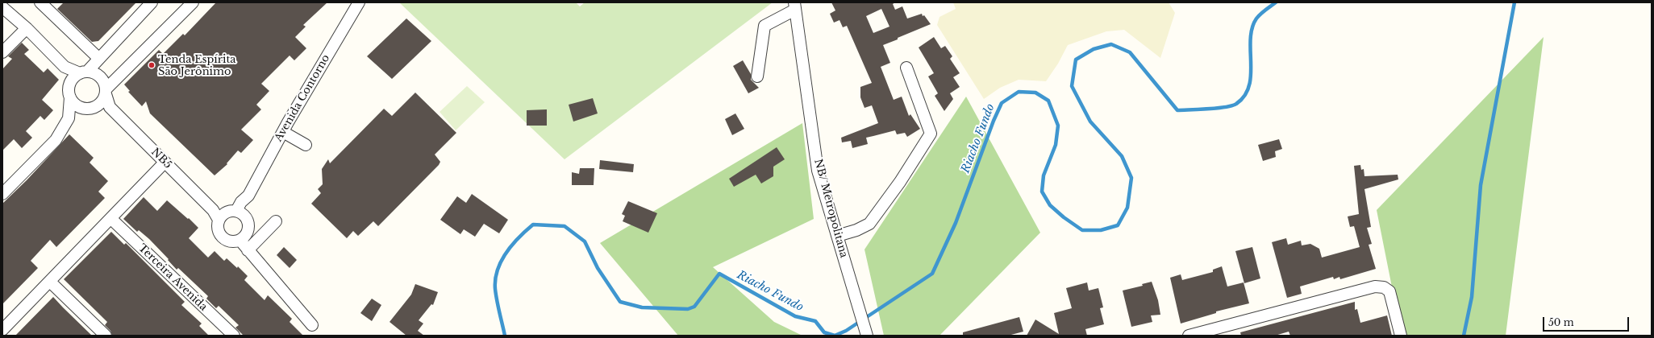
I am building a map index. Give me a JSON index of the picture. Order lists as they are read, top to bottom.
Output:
{
  "streets": {
    "street": [
      "Avenida Contorno",
      "NB5",
      "NB/ Metropolitana",
      "Terceira Avenida"
    ]
  },
  "crossings": [
    ["Avenida Contorno", "NB5"]
  ],
  "water": ["Riacho Fundo"],
  "places": ["Tenda Espírita São Jerônimo"],
  "scale_bar": "50 m"
}
